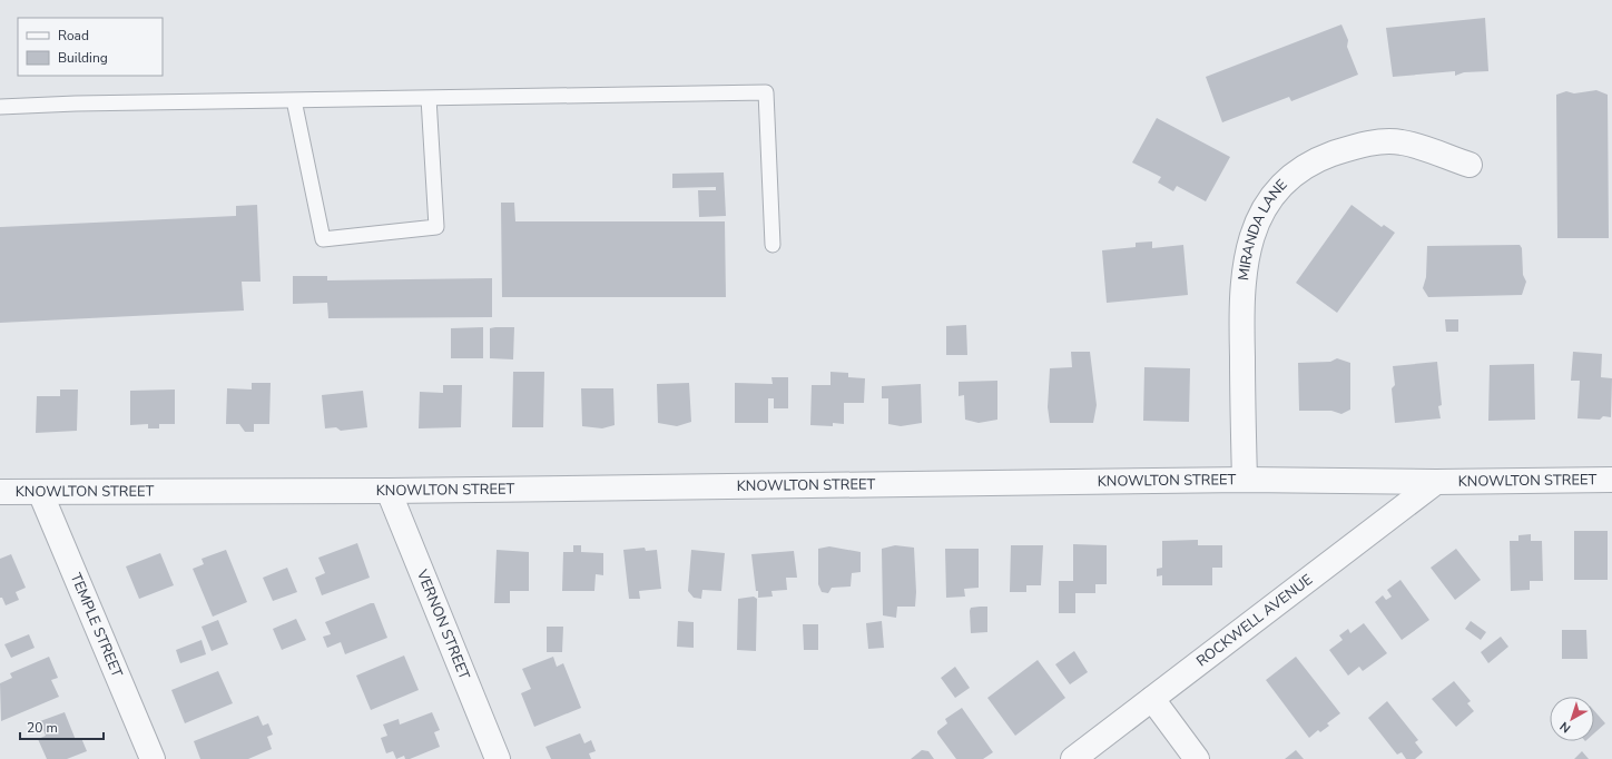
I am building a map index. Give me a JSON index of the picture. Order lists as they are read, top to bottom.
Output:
{
  "streets": {
    "street": [
      "MIRANDA LANE",
      "KNOWLTON STREET",
      "ROCKWELL AVENUE",
      "VERNON STREET",
      "TEMPLE STREET"
    ]
  },
  "crossings": [
    ["MIRANDA LANE", "KNOWLTON STREET"],
    ["KNOWLTON STREET", "ROCKWELL AVENUE"],
    ["KNOWLTON STREET", "VERNON STREET"],
    ["KNOWLTON STREET", "TEMPLE STREET"]
  ],
  "legend": ["Road", "Building"],
  "scale_bar": "20 m",
  "north": "bottom left"
}
